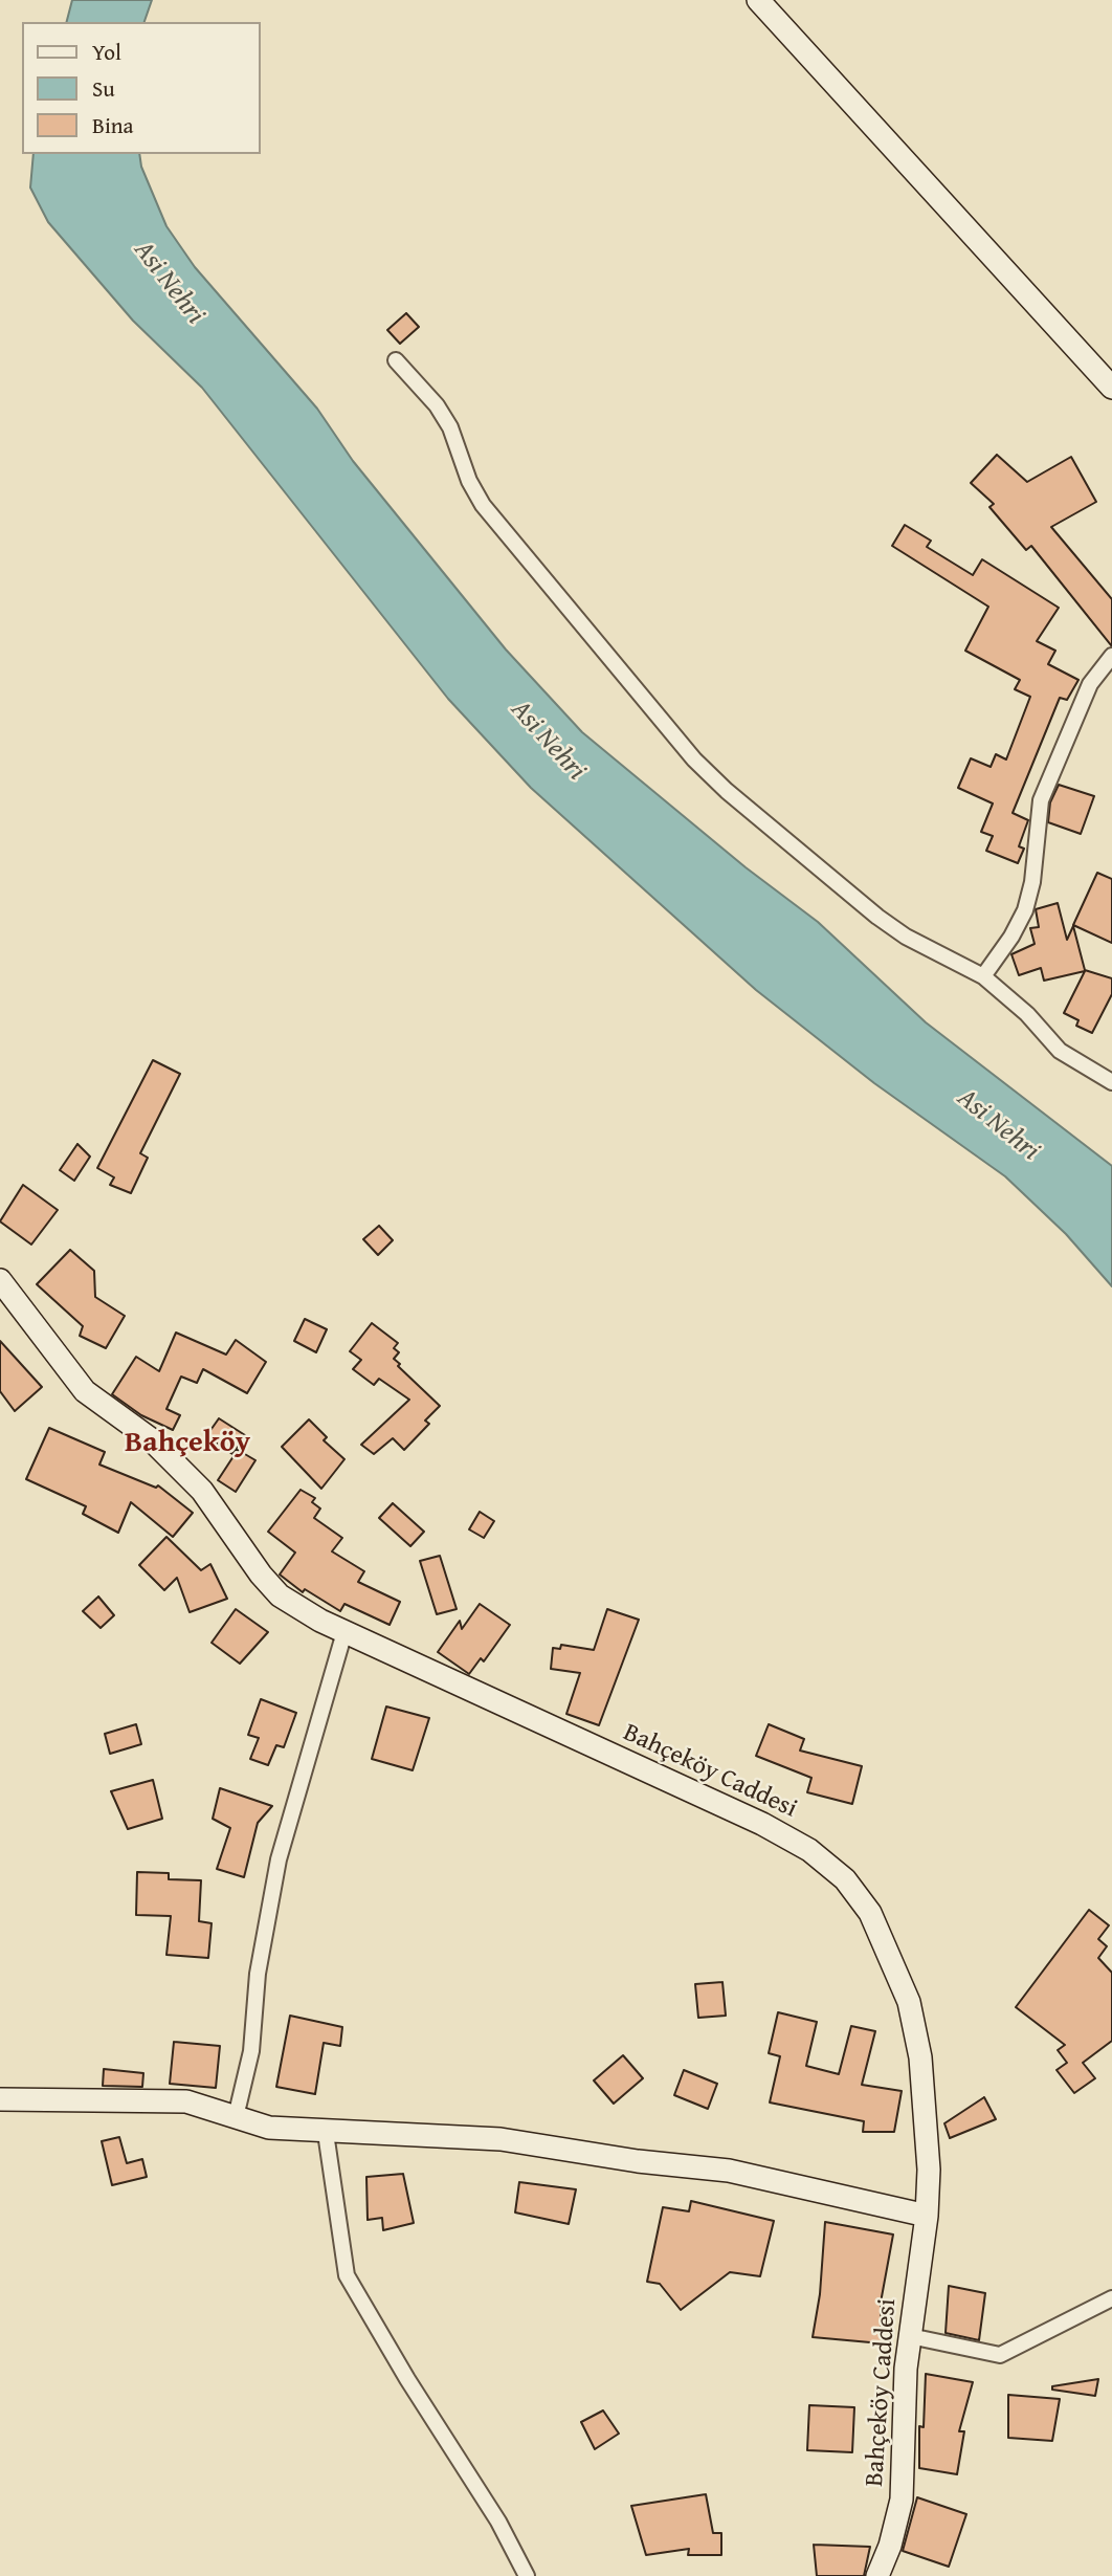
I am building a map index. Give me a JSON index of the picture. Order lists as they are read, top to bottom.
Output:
{
  "streets": {
    "main road": ["Bahçeköy Caddesi"]
  },
  "districts": ["Bahçeköy"],
  "water": ["Asi Nehri"],
  "legend": ["Yol", "Su", "Bina"]
}
